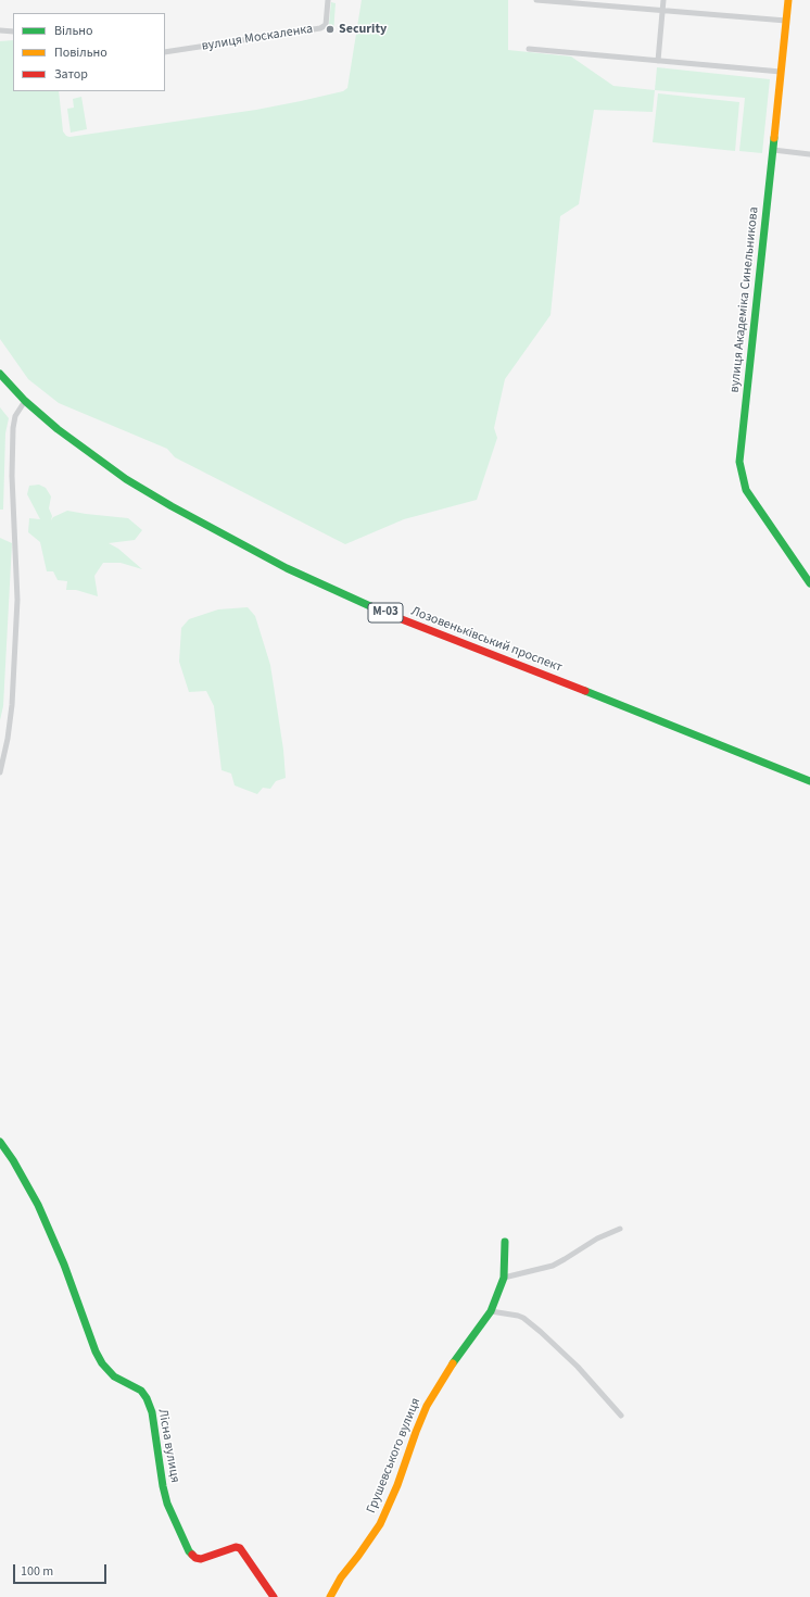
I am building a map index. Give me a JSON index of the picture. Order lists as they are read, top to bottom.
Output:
{
  "streets": {
    "main road": [
      "вулиця Академіка Синельникова",
      "М-03",
      "Лозовеньківський проспект",
      "Лісна вулиця",
      "Грушевського вулиця"
    ],
    "street": ["вулиця Москаленка"]
  },
  "places": ["Security"],
  "legend": ["Вільно", "Повільно", "Затор"],
  "scale_bar": "100 m"
}
